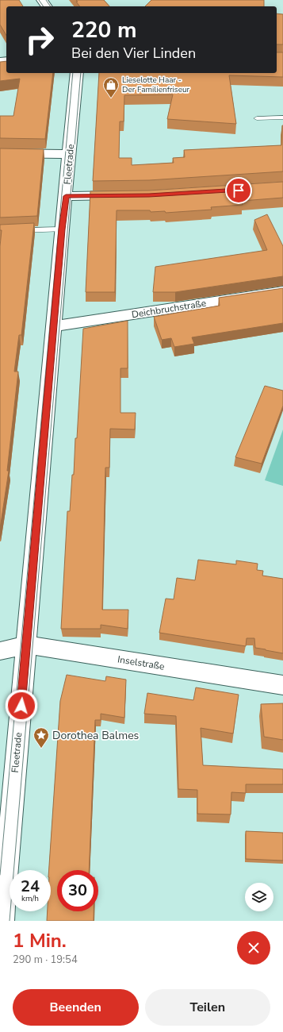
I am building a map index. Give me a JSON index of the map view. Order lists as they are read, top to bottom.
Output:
{
  "streets": {
    "street": ["Fleetrade", "Deichbruchstraße", "Inselstraße"]
  },
  "crossings": [
    ["Fleetrade", "Deichbruchstraße"],
    ["Fleetrade", "Inselstraße"]
  ],
  "places": {
    "shop": ["Lieselotte Haar - Der Familienfriseur"],
    "place": ["Dorothea Balmes"]
  },
  "page": {
    "turn": ["220 m", "Bei den Vier Linden"],
    "speed": "24 km/h",
    "limit": "30",
    "heading": ["1 Min.", "290 m · 19:54"],
    "buttons": ["Beenden", "Teilen"]
  }
}
